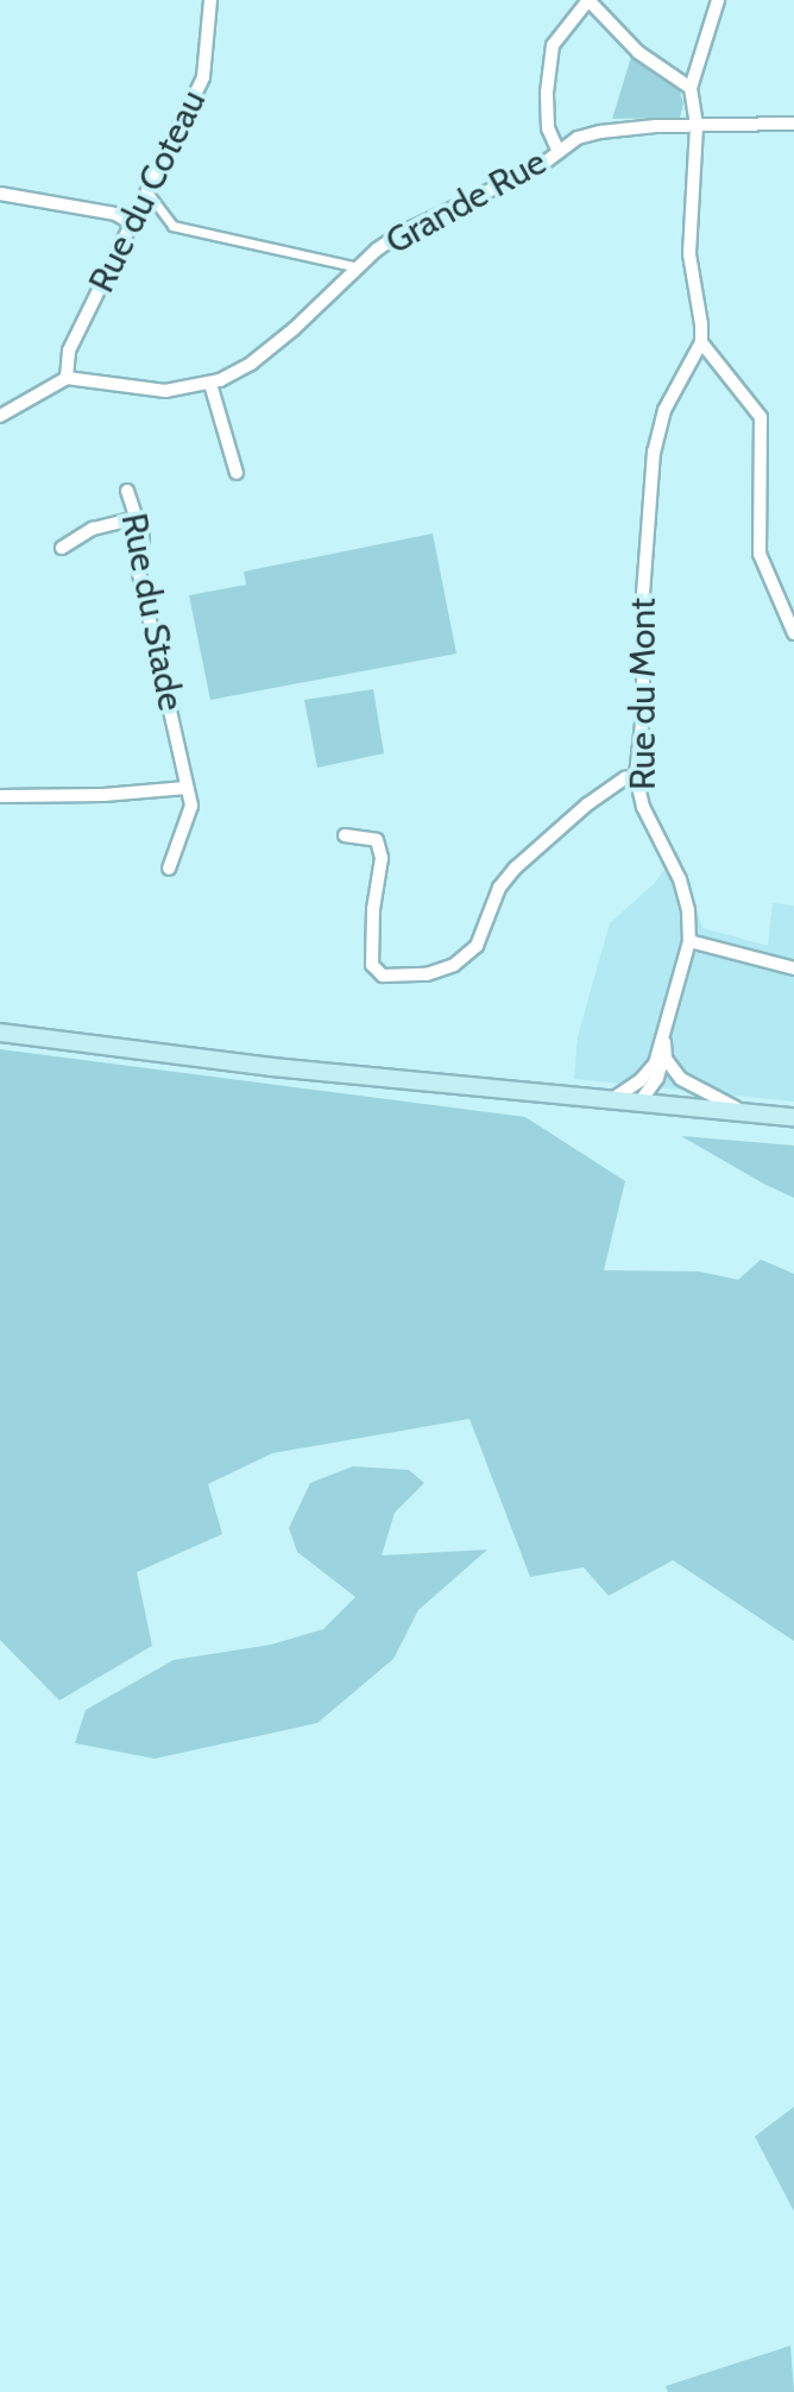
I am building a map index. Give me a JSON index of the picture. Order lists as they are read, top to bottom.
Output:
{
  "streets": {
    "street": [
      "Rue du Coteau",
      "Grande Rue",
      "Rue du Stade",
      "Rue du Mont"
    ]
  },
  "crossings": [
    ["Rue du Coteau", "Grande Rue"]
  ]
}
